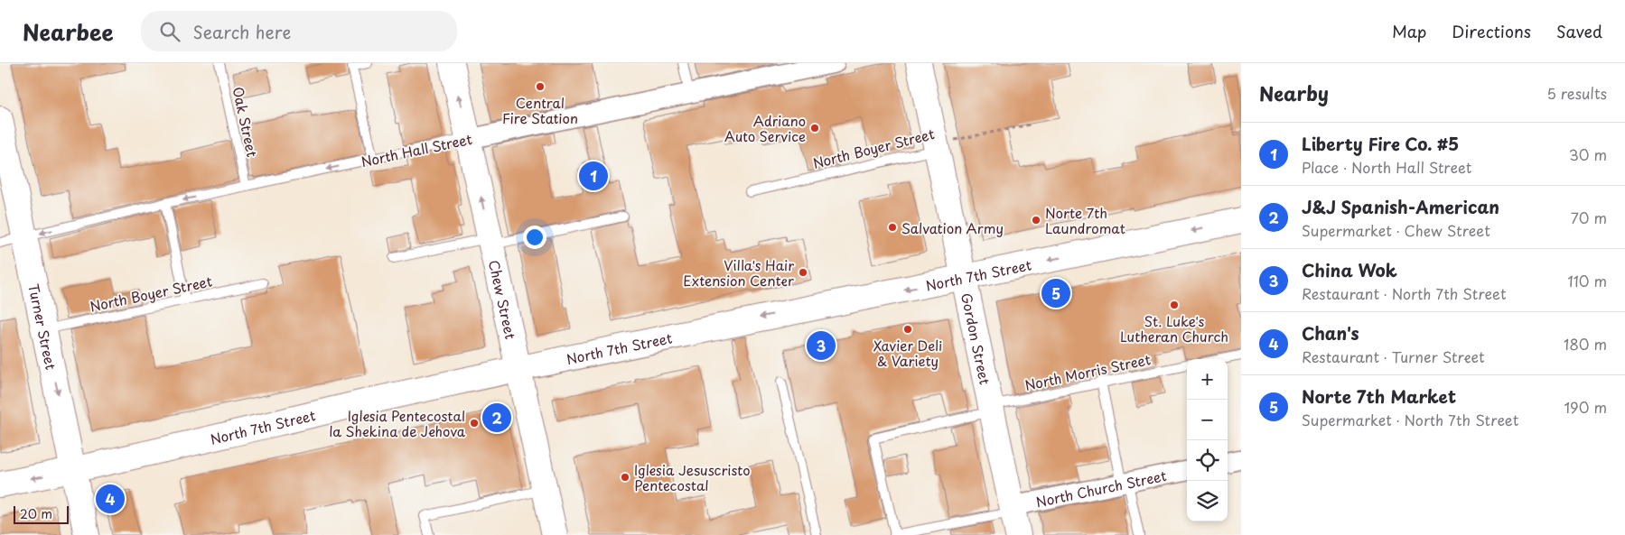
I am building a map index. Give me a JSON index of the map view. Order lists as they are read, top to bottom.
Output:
{
  "streets": {
    "street": [
      "North Hall Street",
      "North 7th Street",
      "Chew Street",
      "Turner Street",
      "Gordon Street",
      "North Church Street"
    ],
    "lane": ["Oak Street", "North Boyer Street", "North Morris Street"]
  },
  "crossings": [
    ["Oak Street", "North Hall Street"],
    ["North Boyer Street", "Turner Street"],
    ["North Boyer Street", "Gordon Street"],
    ["North Hall Street", "Chew Street"],
    ["North Hall Street", "Turner Street"],
    ["North 7th Street", "Chew Street"],
    ["North 7th Street", "Turner Street"],
    ["North 7th Street", "Gordon Street"],
    ["Gordon Street", "North Morris Street"],
    ["Gordon Street", "North Church Street"],
    ["North Morris Street", "North Church Street"]
  ],
  "one_way": ["North Hall Street", "North 7th Street", "Chew Street"],
  "places": [
    "Central Fire Station",
    "Adriano Auto Service",
    "Norte 7th Laundromat",
    "Salvation Army",
    "Villa's Hair Extension Center",
    "St. Luke's Lutheran Church",
    "Xavier Deli & Variety",
    "Iglesia Pentecostal la Shekina de Jehova",
    "Iglesia Jesuscristo Pentecostal"
  ],
  "scale_bar": "20 m",
  "page": {
    "header": "Nearbee",
    "search": "Search here",
    "nav": ["Map", "Directions", "Saved"],
    "heading": ["Nearby", "5 results"],
    "list": [
      {
        "mark": "1",
        "name": "Liberty Fire Co. #5",
        "note": "Place · North Hall Street",
        "value": "30 m"
      },
      {
        "mark": "2",
        "name": "J&J Spanish-American",
        "note": "Supermarket · Chew Street",
        "value": "70 m"
      },
      {
        "mark": "3",
        "name": "China Wok",
        "note": "Restaurant · North 7th Street",
        "value": "110 m"
      },
      {
        "mark": "4",
        "name": "Chan's",
        "note": "Restaurant · Turner Street",
        "value": "180 m"
      },
      {
        "mark": "5",
        "name": "Norte 7th Market",
        "note": "Supermarket · North 7th Street",
        "value": "190 m"
      }
    ],
    "pins": [
      "1",
      "5",
      "3",
      "2",
      "4"
    ],
    "map_buttons": ["+", "−"],
    "scale": "20 m"
  }
}
